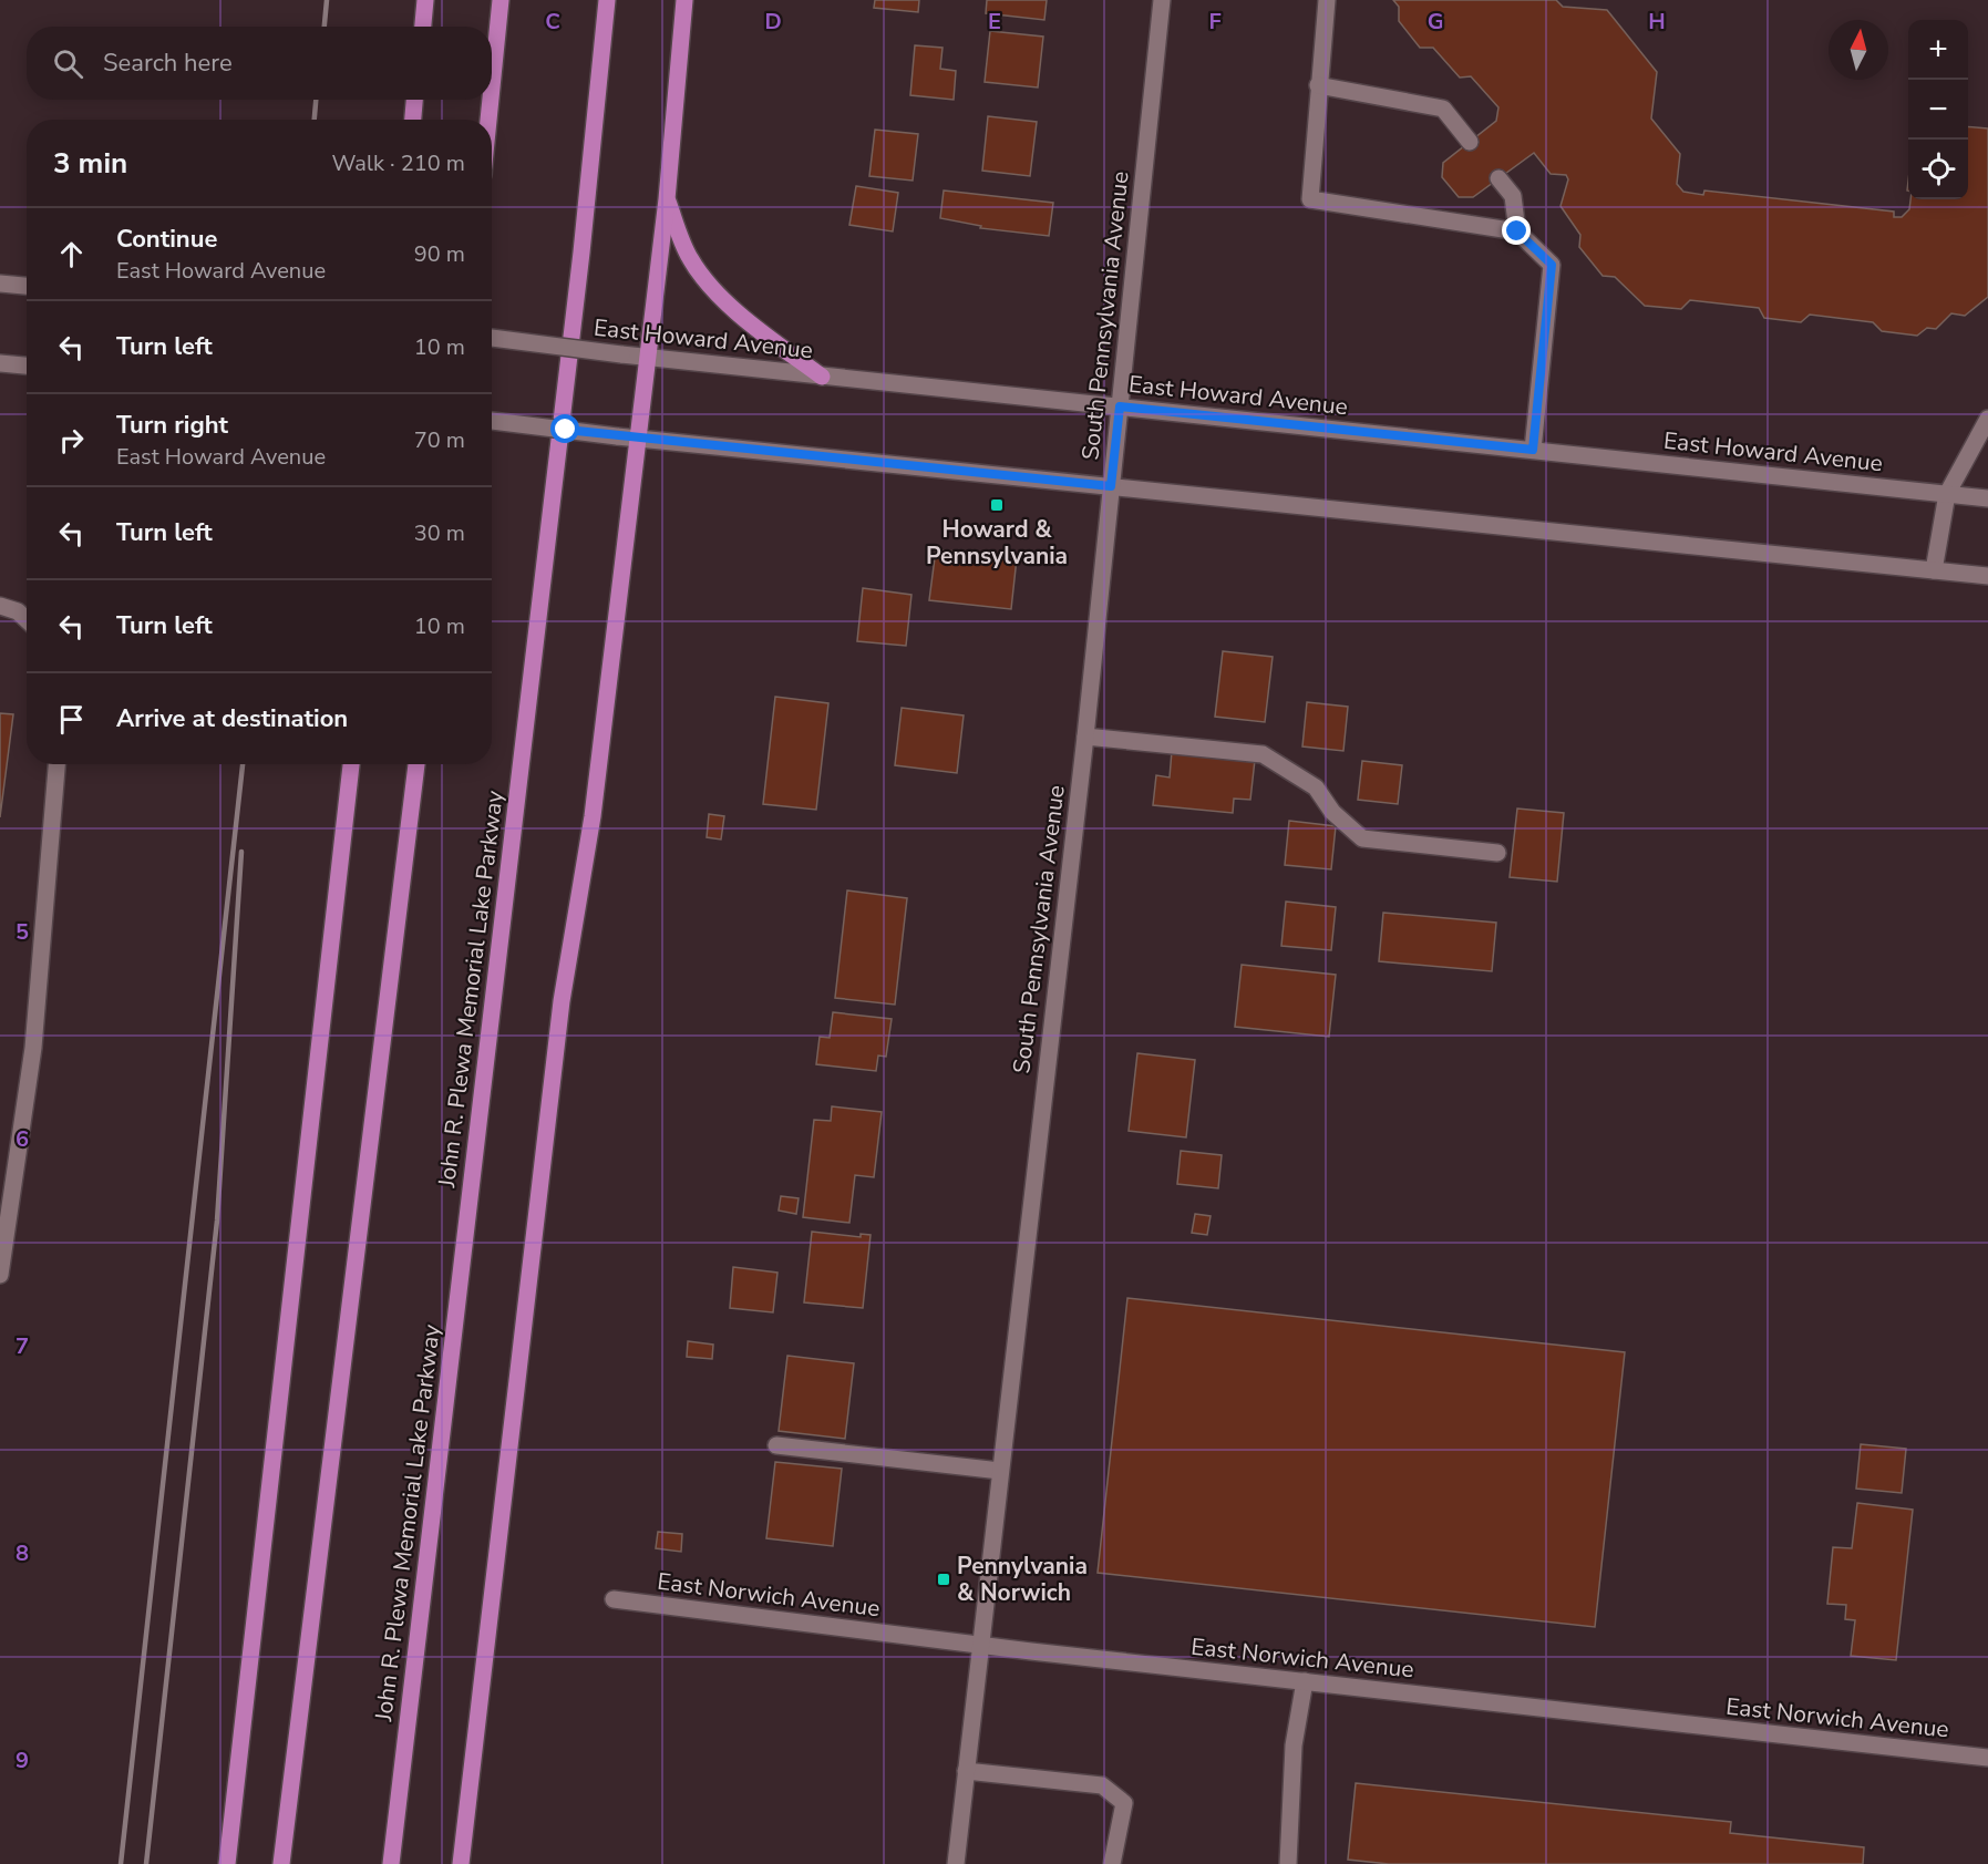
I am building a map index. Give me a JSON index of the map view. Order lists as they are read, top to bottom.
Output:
{
  "streets": {
    "main road": ["John R. Plewa Memorial Lake Parkway"],
    "street": ["South Pennsylvania Avenue", "East Howard Avenue", "East Norwich Avenue"]
  },
  "crossings": [
    ["South Pennsylvania Avenue", "East Howard Avenue"],
    ["South Pennsylvania Avenue", "East Norwich Avenue"]
  ],
  "places": {
    "transit": ["Howard & Pennsylvania", "Pennylvania & Norwich"]
  },
  "north": "top",
  "page": {
    "map_buttons": ["+", "−"],
    "search": "Search here",
    "heading": ["3 min", "Walk · 210 m"],
    "list": [
      ["Continue", "East Howard Avenue", "90 m"],
      ["Turn left", "10 m"],
      ["Turn right", "East Howard Avenue", "70 m"],
      ["Turn left", "30 m"],
      ["Turn left", "10 m"],
      "Arrive at destination"
    ]
  },
  "grid": {
    "columns": [
      "C",
      "D",
      "E",
      "F",
      "G",
      "H"
    ],
    "rows": [
      "5",
      "6",
      "7",
      "8",
      "9"
    ]
  }
}
